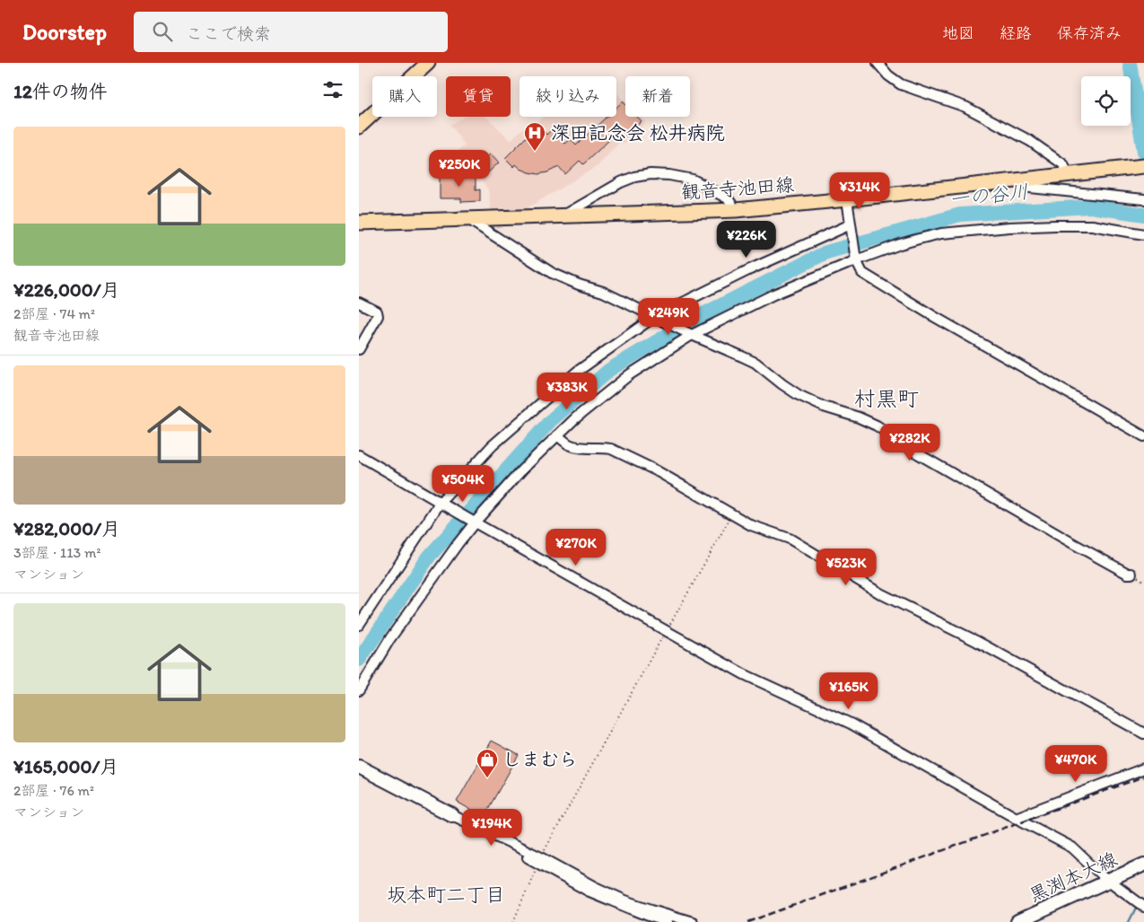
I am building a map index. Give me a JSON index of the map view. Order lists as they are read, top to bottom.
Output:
{
  "streets": {
    "main road": ["観音寺池田線", "黒渕本大線"]
  },
  "districts": ["村黒町", "坂本町二丁目"],
  "water": ["一の谷川"],
  "places": {
    "hospital": ["深田記念会 松井病院"],
    "shop": ["しまむら"]
  },
  "page": {
    "header": "Doorstep",
    "search": "ここで検索",
    "nav": ["地図", "経路", "保存済み"],
    "heading": "12件の物件",
    "chip": [
      "購入",
      "賃貸",
      "絞り込み",
      "新着"
    ],
    "list": [
      {
        "name": "¥226,000/月",
        "note": "2部屋 · 74 m² · 観音寺池田線"
      },
      {
        "name": "¥282,000/月",
        "note": "3部屋 · 113 m² · マンション"
      },
      {
        "name": "¥165,000/月",
        "note": "2部屋 · 76 m² · マンション"
      }
    ],
    "price": [
      "¥250K",
      "¥314K",
      "¥226K",
      "¥249K",
      "¥383K",
      "¥282K",
      "¥504K",
      "¥270K",
      "¥523K",
      "¥165K",
      "¥470K",
      "¥194K"
    ]
  }
}
